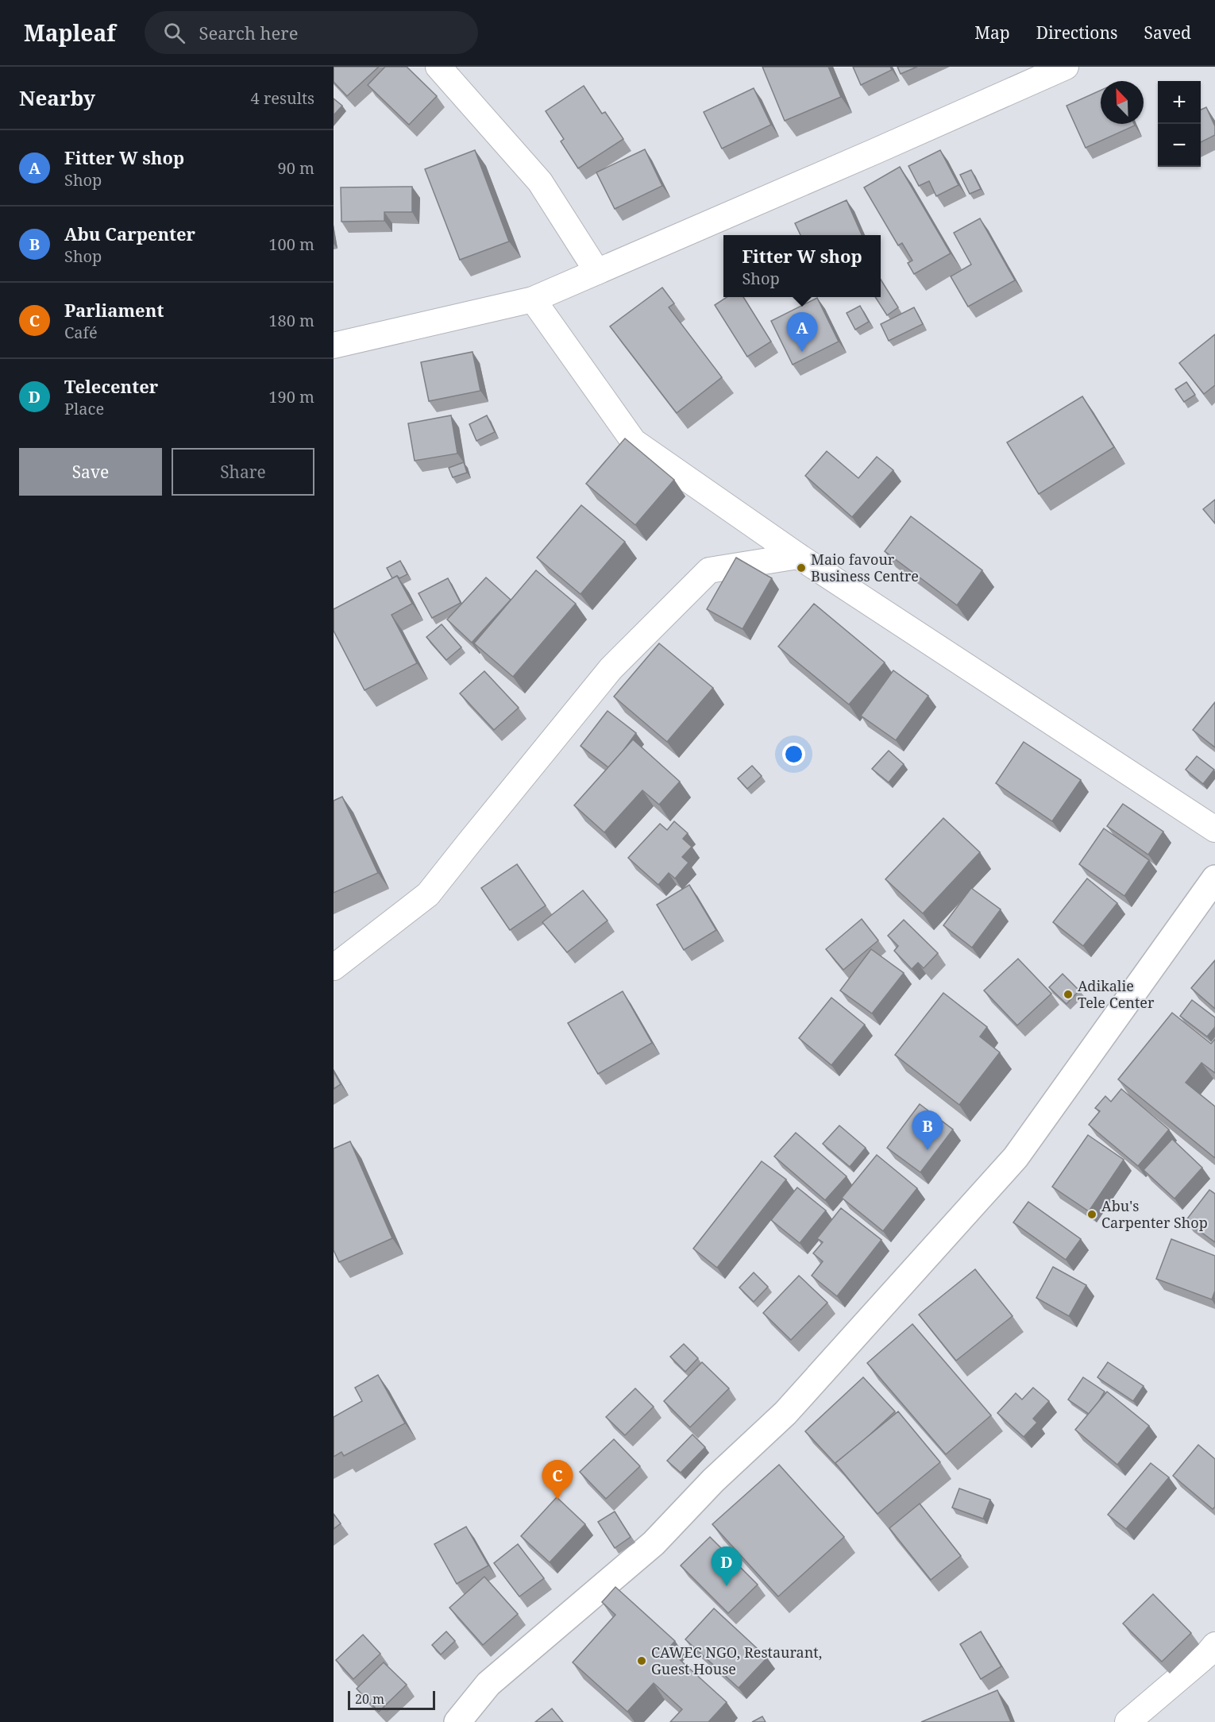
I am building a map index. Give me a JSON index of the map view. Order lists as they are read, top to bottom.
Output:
{
  "places": [
    "Maio favour Business Centre",
    "Adikalie Tele Center",
    "Abu's Carpenter Shop",
    "CAWEC NGO, Restaurant, Guest House"
  ],
  "scale_bar": "20 m",
  "north": "top left",
  "page": {
    "header": "Mapleaf",
    "search": "Search here",
    "nav": ["Map", "Directions", "Saved"],
    "heading": ["Nearby", "4 results"],
    "map_buttons": ["+", "−"],
    "list": [
      {
        "mark": "A",
        "name": "Fitter W shop",
        "note": "Shop",
        "value": "90 m"
      },
      {
        "mark": "B",
        "name": "Abu Carpenter",
        "note": "Shop",
        "value": "100 m"
      },
      {
        "mark": "C",
        "name": "Parliament",
        "note": "Café",
        "value": "180 m"
      },
      {
        "mark": "D",
        "name": "Telecenter",
        "note": "Place",
        "value": "190 m"
      }
    ],
    "popup": ["Fitter W shop", "Shop"],
    "pins": [
      "A",
      "B",
      "C",
      "D"
    ],
    "buttons": ["Save", "Share"],
    "scale": "20 m"
  }
}
